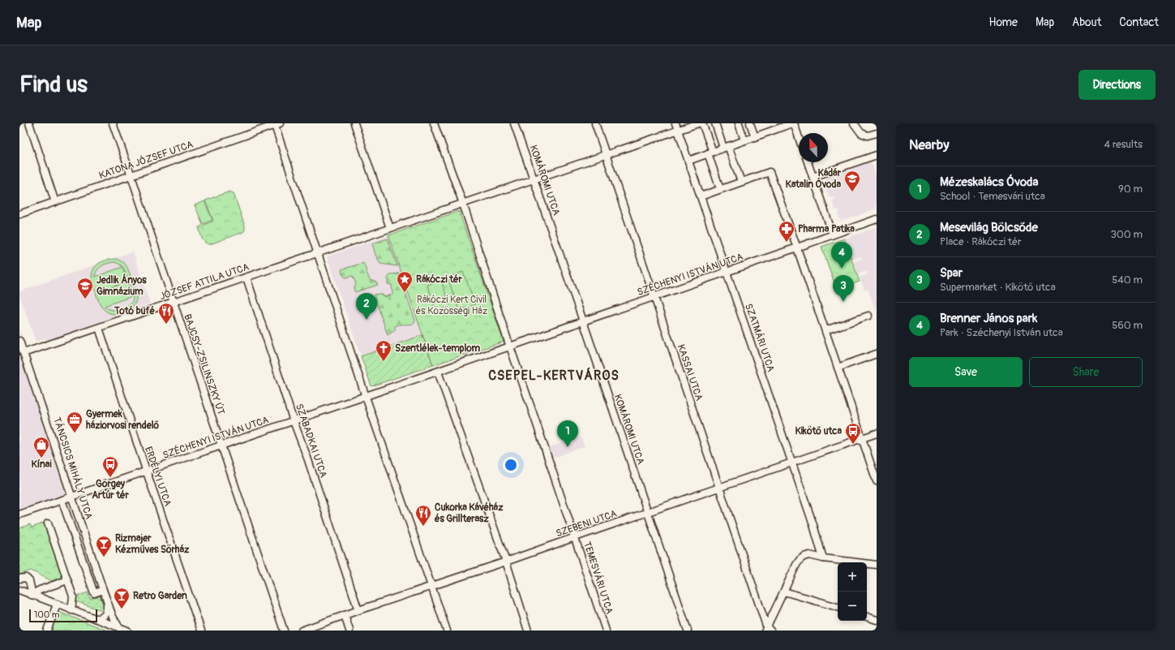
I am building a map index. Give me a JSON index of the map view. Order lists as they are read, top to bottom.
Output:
{
  "streets": {
    "street": [
      "KATONA JÓZSEF UTCA",
      "KOMÁROMI UTCA",
      "SZÉCHENYI ISTVÁN UTCA",
      "JÓZSEF ATTILA UTCA",
      "SZATMÁRI UTCA",
      "BAJCSY-ZSILINSZKY ÚT",
      "KASSAI UTCA",
      "SZABADKAI UTCA",
      "TÁNCSICS MIHÁLY UTCA",
      "ERDÉLYI UTCA",
      "SZEBENI UTCA",
      "TEMESVÁRI UTCA"
    ]
  },
  "crossings": [
    ["KATONA JÓZSEF UTCA", "BAJCSY-ZSILINSZKY ÚT"],
    ["KOMÁROMI UTCA", "SZÉCHENYI ISTVÁN UTCA"],
    ["KOMÁROMI UTCA", "SZEBENI UTCA"],
    ["SZÉCHENYI ISTVÁN UTCA", "SZATMÁRI UTCA"],
    ["SZÉCHENYI ISTVÁN UTCA", "BAJCSY-ZSILINSZKY ÚT"],
    ["SZÉCHENYI ISTVÁN UTCA", "KASSAI UTCA"],
    ["SZÉCHENYI ISTVÁN UTCA", "SZABADKAI UTCA"],
    ["SZÉCHENYI ISTVÁN UTCA", "TÁNCSICS MIHÁLY UTCA"],
    ["SZÉCHENYI ISTVÁN UTCA", "ERDÉLYI UTCA"],
    ["SZÉCHENYI ISTVÁN UTCA", "TEMESVÁRI UTCA"],
    ["JÓZSEF ATTILA UTCA", "BAJCSY-ZSILINSZKY ÚT"],
    ["JÓZSEF ATTILA UTCA", "SZABADKAI UTCA"],
    ["JÓZSEF ATTILA UTCA", "TÁNCSICS MIHÁLY UTCA"],
    ["JÓZSEF ATTILA UTCA", "ERDÉLYI UTCA"],
    ["SZATMÁRI UTCA", "SZEBENI UTCA"],
    ["KASSAI UTCA", "SZEBENI UTCA"],
    ["SZABADKAI UTCA", "SZEBENI UTCA"],
    ["SZEBENI UTCA", "TEMESVÁRI UTCA"]
  ],
  "districts": ["CSEPEL-KERTVÁROS"],
  "parks": ["Rákóczi Kert Civil és Közösségi Ház"],
  "places": {
    "school or university": ["Kádár Katalin Óvoda", "Jedlik Ányos Gimnázium"],
    "pharmacy": ["Pharma Patika"],
    "place": ["Rákóczi tér"],
    "restaurant": ["Totó büfé", "Cukorka Kávéház és Grillterasz"],
    "church": ["Szentlélek-templom"],
    "office": ["Gyermek háziorvosi rendelő"],
    "bus stop": ["Kikötő utca", "Görgey Artúr tér"],
    "shop": ["Kínai"],
    "bar": ["Rizmajer Kézműves Sörház", "Retro Garden"]
  },
  "scale_bar": "100 m",
  "north": "top",
  "page": {
    "header": "Map",
    "nav": [
      "Home",
      "Map",
      "About",
      "Contact"
    ],
    "buttons": [
      "Directions",
      ["Save", "Share"]
    ],
    "title": "Find us",
    "heading": ["Nearby", "4 results"],
    "list": [
      {
        "mark": "1",
        "name": "Mézeskalács Óvoda",
        "note": "School · Temesvári utca",
        "value": "90 m"
      },
      {
        "mark": "2",
        "name": "Mesevilág Bölcsőde",
        "note": "Place · Rákóczi tér",
        "value": "300 m"
      },
      {
        "mark": "3",
        "name": "Spar",
        "note": "Supermarket · Kikötő utca",
        "value": "540 m"
      },
      {
        "mark": "4",
        "name": "Brenner János park",
        "note": "Park · Széchenyi István utca",
        "value": "560 m"
      }
    ],
    "pins": [
      "4",
      "3",
      "2",
      "1"
    ],
    "map_buttons": ["+", "−"],
    "scale": "100 m"
  }
}
